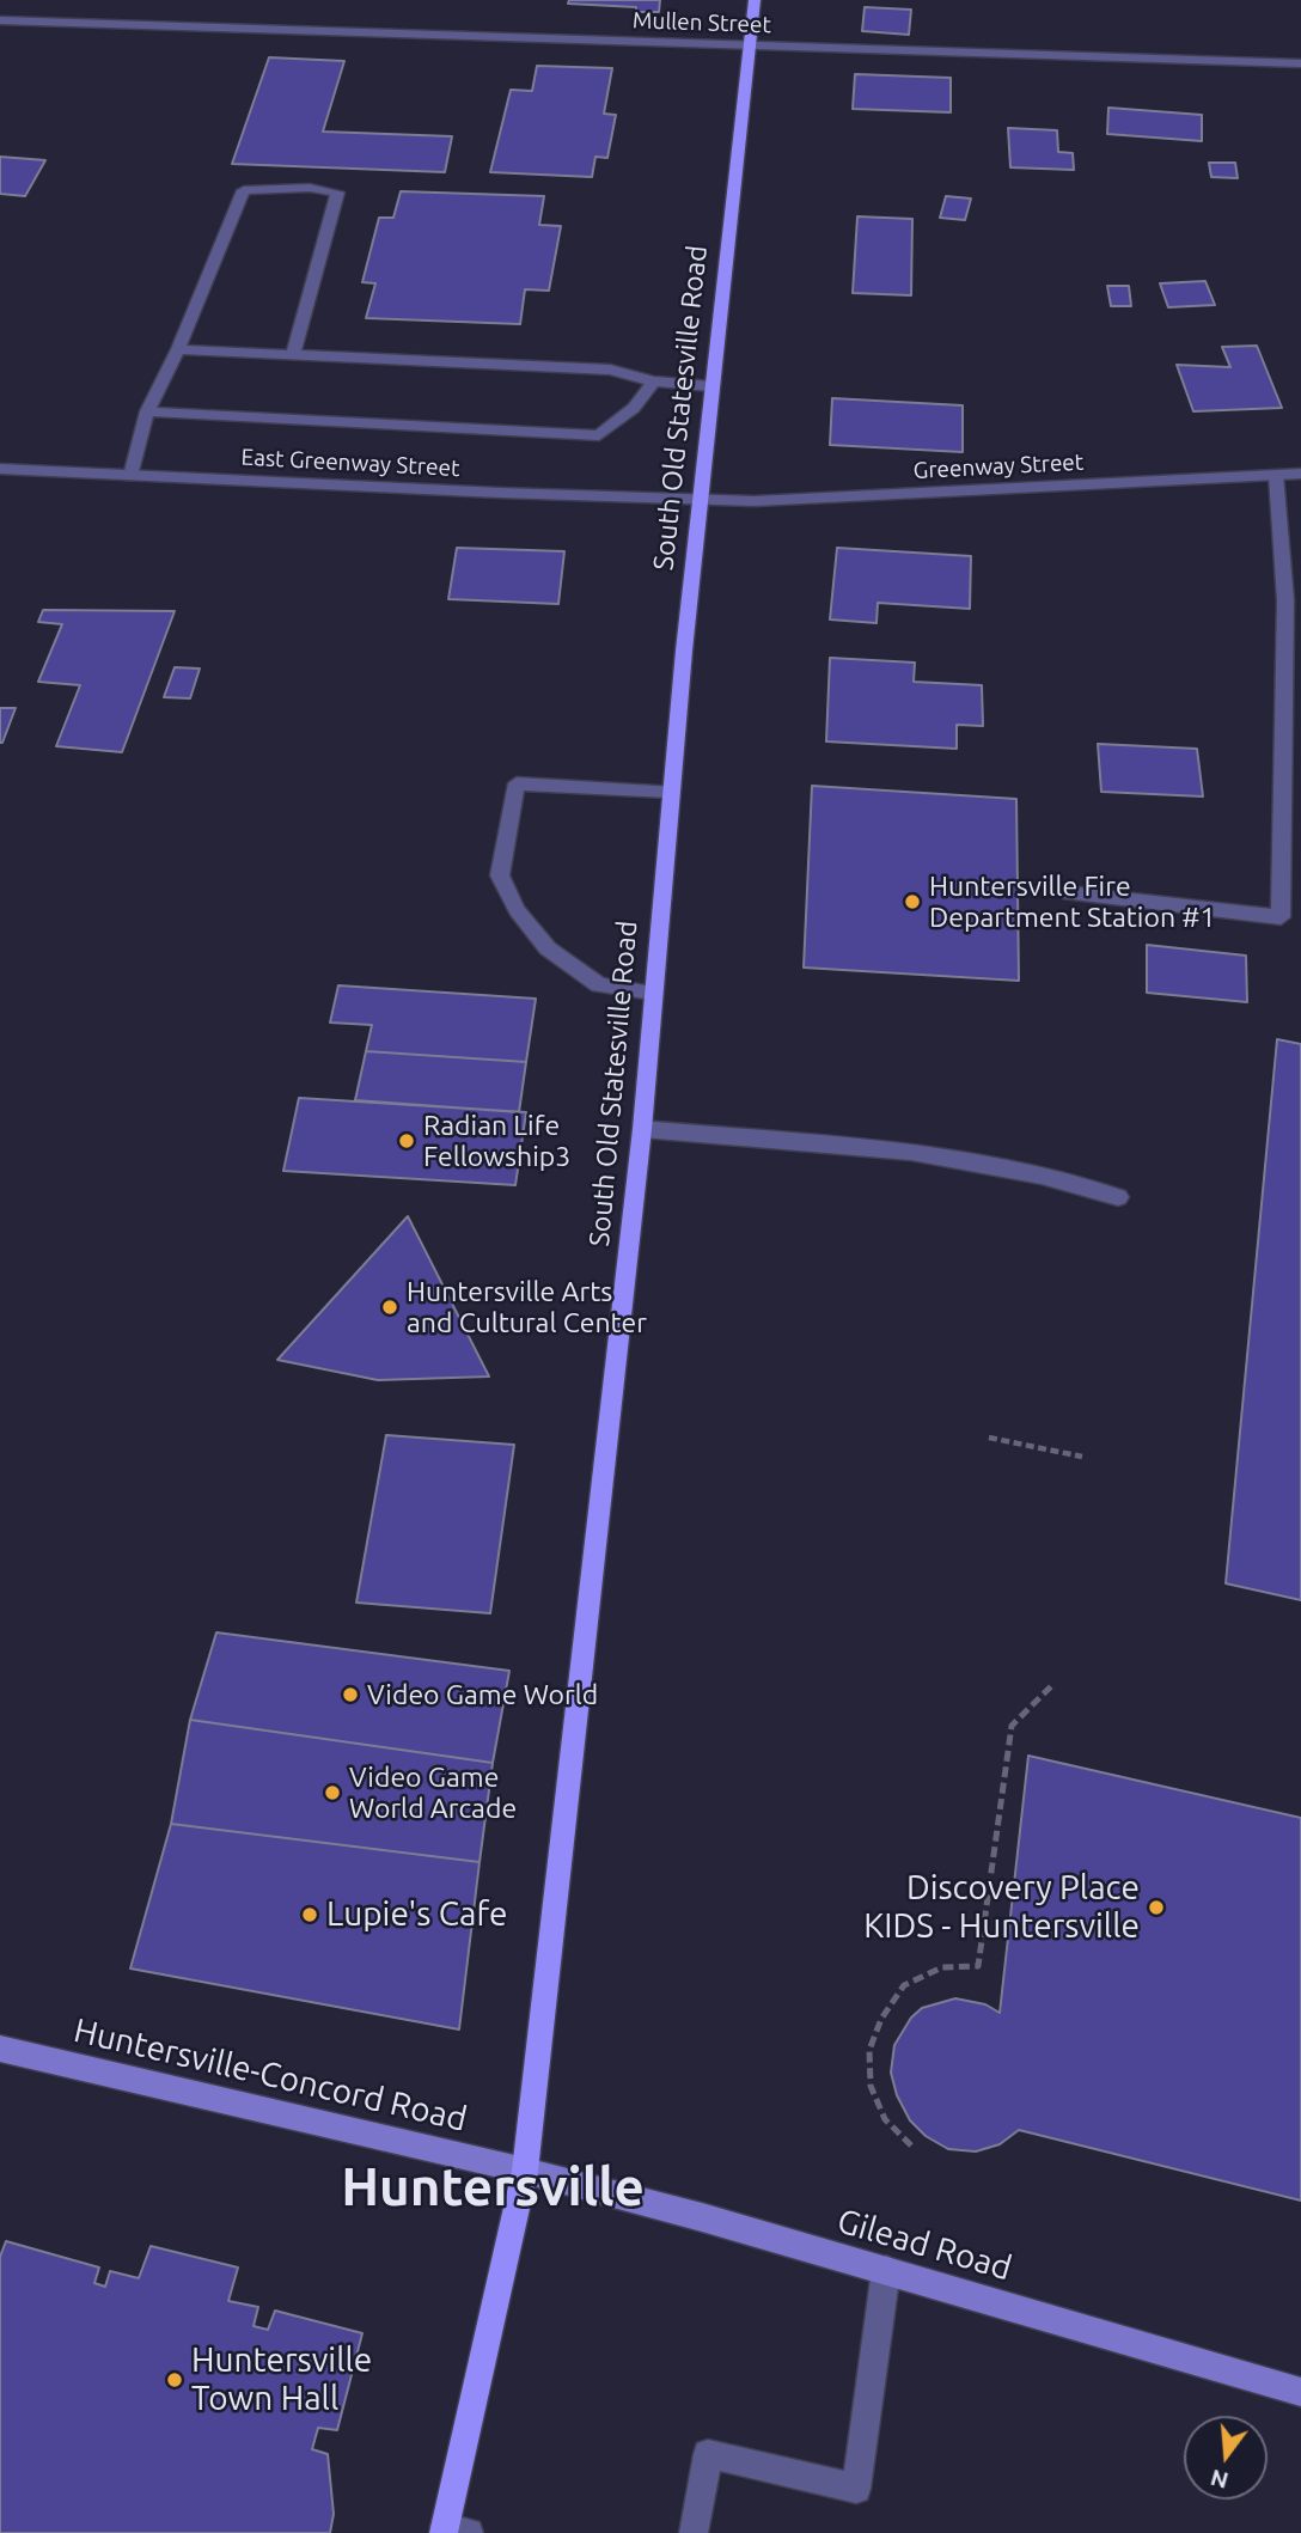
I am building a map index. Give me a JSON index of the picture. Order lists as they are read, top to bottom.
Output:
{
  "streets": {
    "main road": ["South Old Statesville Road", "Huntersville-Concord Road", "Gilead Road"],
    "street": ["Mullen Street", "East Greenway Street", "Greenway Street"]
  },
  "crossings": [
    ["Mullen Street", "South Old Statesville Road"],
    ["South Old Statesville Road", "East Greenway Street"],
    ["South Old Statesville Road", "Greenway Street"],
    ["South Old Statesville Road", "Huntersville-Concord Road"],
    ["South Old Statesville Road", "Gilead Road"],
    ["East Greenway Street", "Greenway Street"],
    ["Huntersville-Concord Road", "Gilead Road"]
  ],
  "districts": ["Huntersville"],
  "places": [
    "Huntersville Fire Department Station #1",
    "Radian Life Fellowship3",
    "Huntersville Arts and Cultural Center",
    "Video Game World",
    "Video Game World Arcade",
    "Discovery Place KIDS - Huntersville",
    "Lupie's Cafe",
    "Huntersville Town Hall"
  ],
  "north": "bottom"
}
